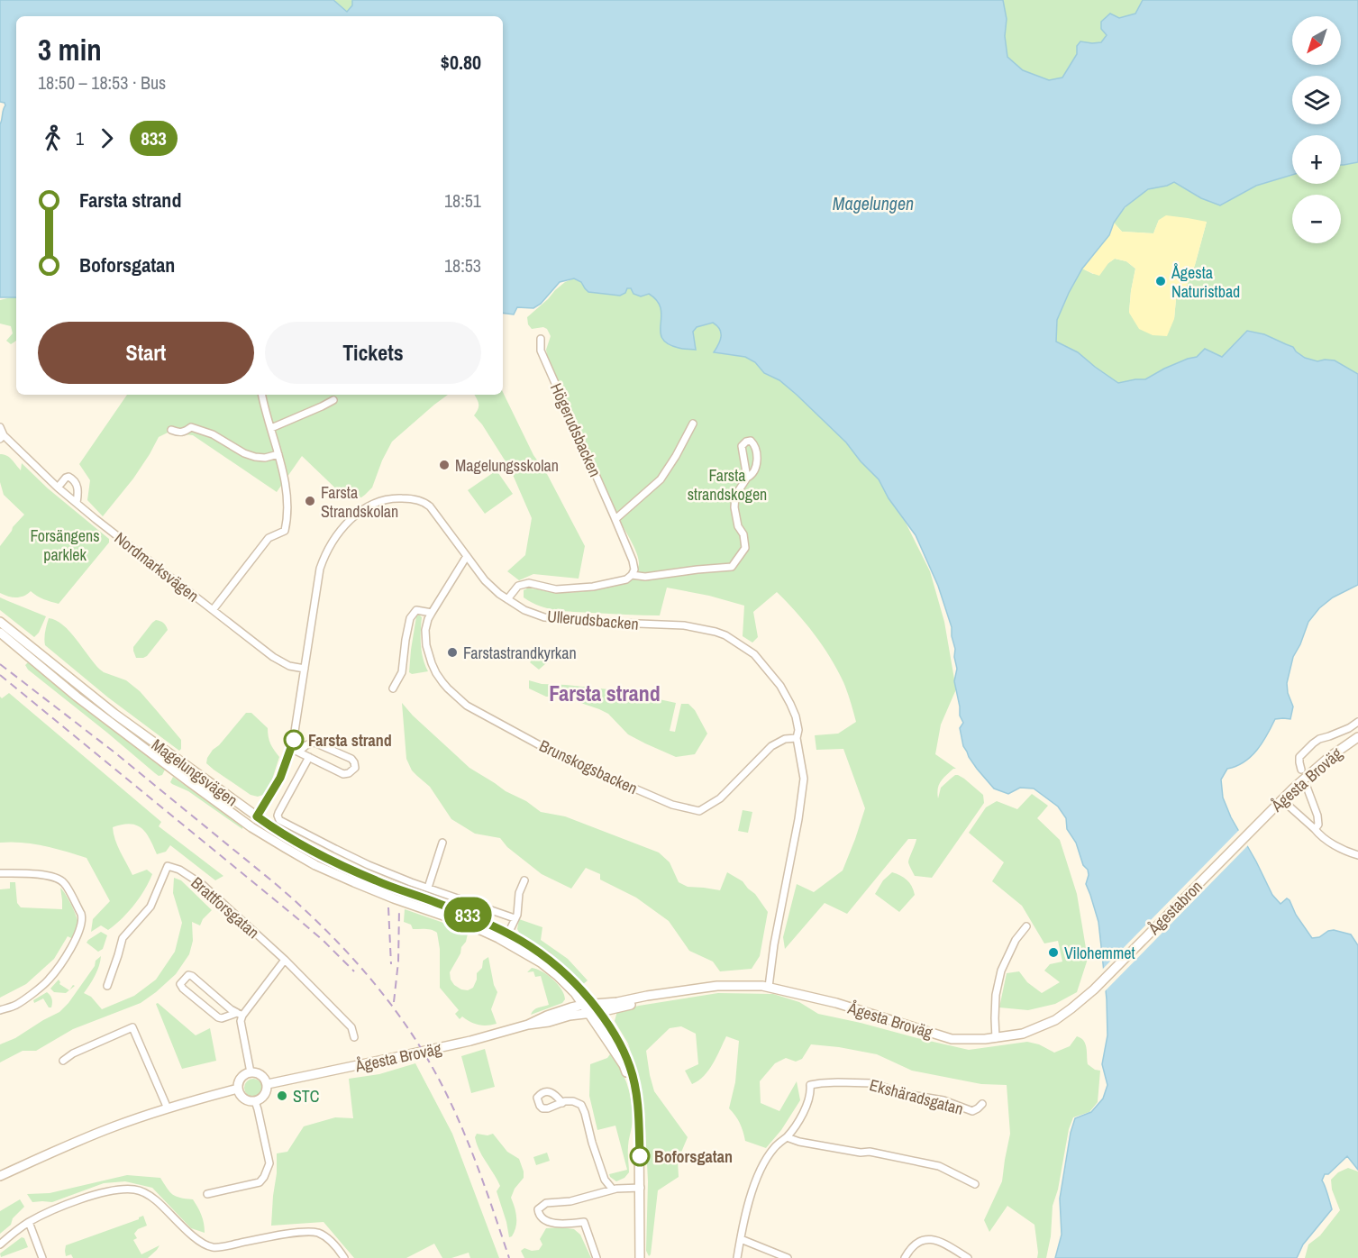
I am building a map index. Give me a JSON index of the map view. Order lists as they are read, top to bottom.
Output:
{
  "streets": {
    "main road": ["Magelungsvägen", "Ågesta Broväg", "Ågestabron"],
    "street": [
      "Högerudsbacken",
      "Nordmarksvägen",
      "Ullerudsbacken",
      "Brunskogsbacken",
      "Brattforsgatan",
      "Ekshäradsgatan"
    ]
  },
  "crossings": [
    ["Nordmarksvägen", "Ullerudsbacken"],
    ["Ullerudsbacken", "Brunskogsbacken"],
    ["Ullerudsbacken", "Magelungsvägen"],
    ["Ullerudsbacken", "Ågesta Broväg"],
    ["Magelungsvägen", "Ågesta Broväg"],
    ["Ågesta Broväg", "Ågestabron"]
  ],
  "districts": ["Farsta strand"],
  "water": ["Magelungen"],
  "parks": ["Farsta strandskogen", "Forsängens parklek"],
  "places": [
    "Ågesta Naturistbad",
    "Magelungsskolan",
    "Farsta Strandskolan",
    "Farstastrandkyrkan",
    "Farsta strand",
    "Vilohemmet",
    "STC",
    "Boforsgatan"
  ],
  "lines": ["bus line 833"],
  "north": "bottom left",
  "page": {
    "on_map": "833",
    "map_buttons": ["+", "−"],
    "heading": ["3 min", "18:50 – 18:53 · Bus", "$0.80"],
    "legs": ["1", "833"],
    "list": [
      {
        "name": "Farsta strand",
        "value": "18:51"
      },
      {
        "name": "Boforsgatan",
        "value": "18:53"
      }
    ],
    "buttons": ["Start", "Tickets"]
  }
}
